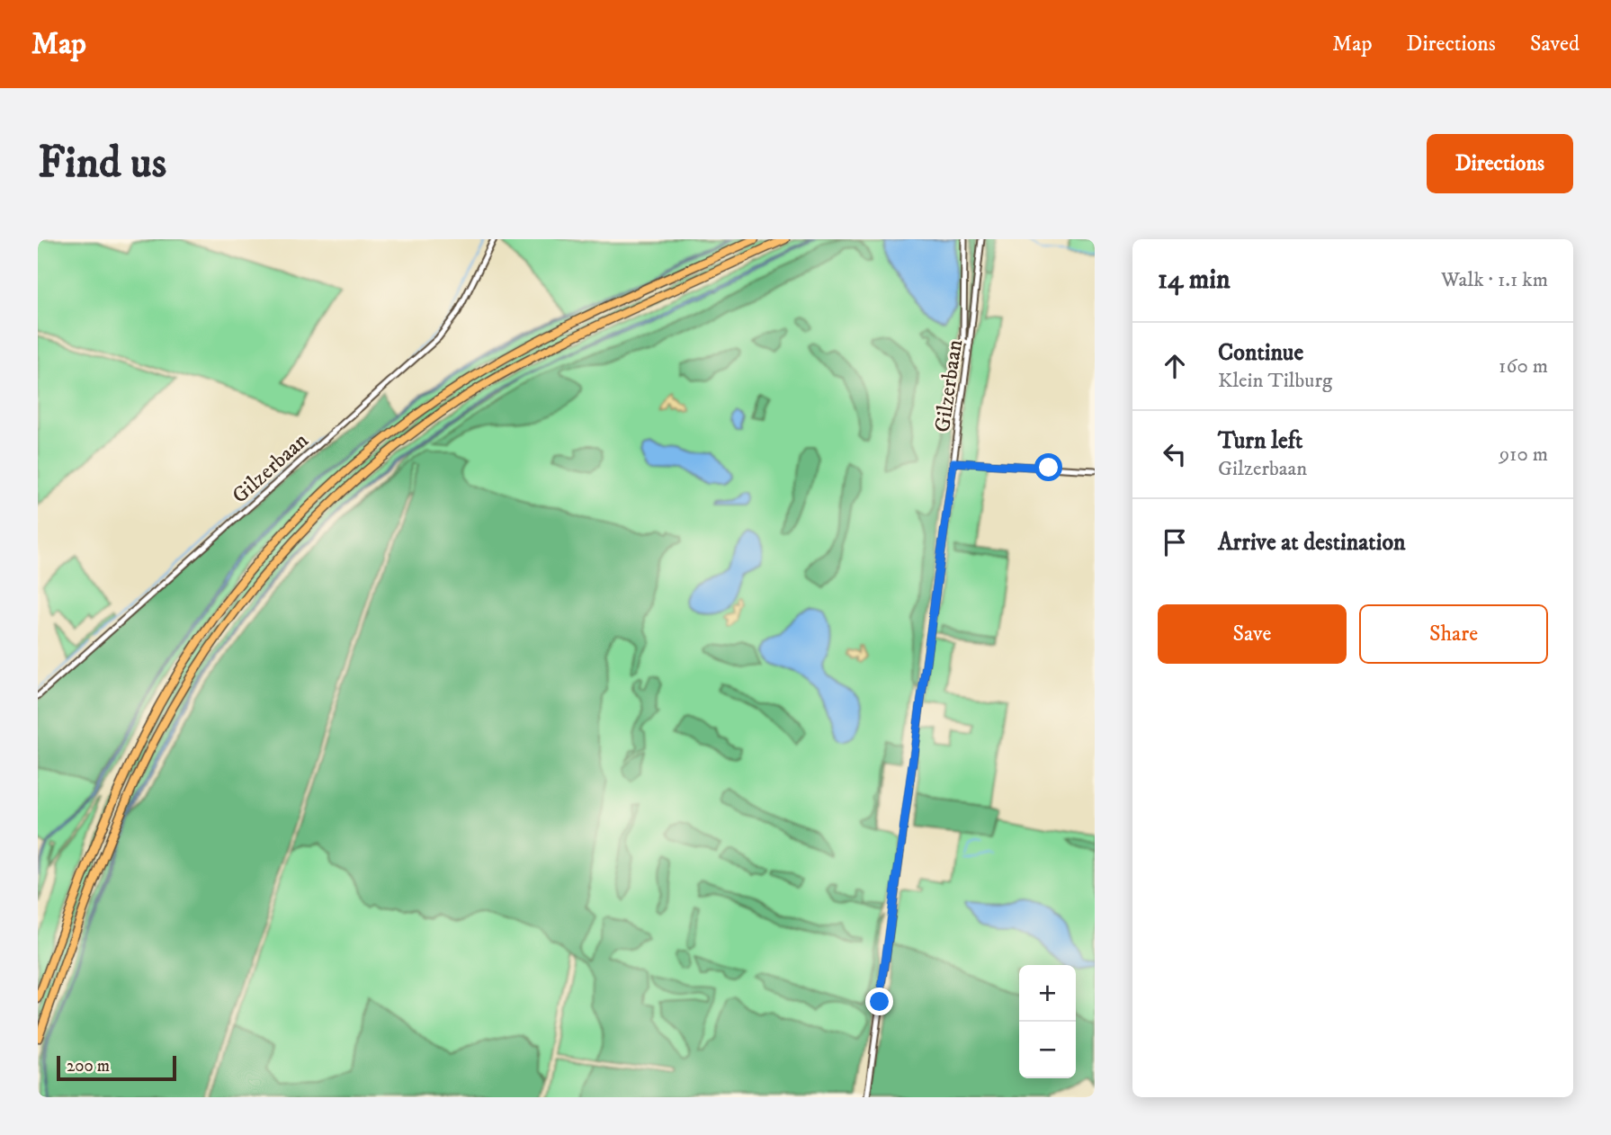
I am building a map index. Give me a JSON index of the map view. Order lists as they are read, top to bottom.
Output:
{
  "streets": {
    "street": ["Gilzerbaan"]
  },
  "scale_bar": "200 m",
  "page": {
    "header": "Map",
    "nav": ["Map", "Directions", "Saved"],
    "buttons": [
      "Directions",
      ["Save", "Share"]
    ],
    "title": "Find us",
    "heading": ["14 min", "Walk · 1.1 km"],
    "list": [
      ["Continue", "Klein Tilburg", "160 m"],
      ["Turn left", "Gilzerbaan", "910 m"],
      "Arrive at destination"
    ],
    "map_buttons": ["+", "−"],
    "scale": "200 m"
  }
}
